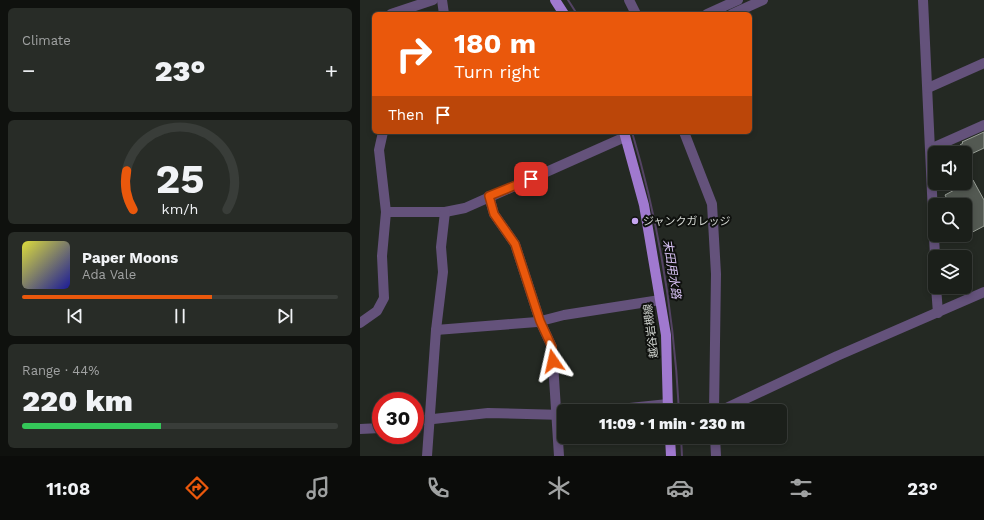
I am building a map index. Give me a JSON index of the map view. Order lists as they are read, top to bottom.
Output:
{
  "streets": {
    "main road": ["越谷岩槻線"]
  },
  "water": ["末田用水路"],
  "places": ["ジャンクガレッジ"],
  "page": {
    "tile": [
      "Climate",
      ["Range · 44%", "220 km"]
    ],
    "turn": ["180 m", "Turn right"],
    "heat": ["−", "23°", "+"],
    "then": "Then",
    "song": ["Paper Moons", "Ada Vale"],
    "limit": "30",
    "trip": "11:09 · 1 min · 230 m",
    "tabs": ["11:08", "23°"],
    "gauge": ["25", "km/h"]
  }
}
